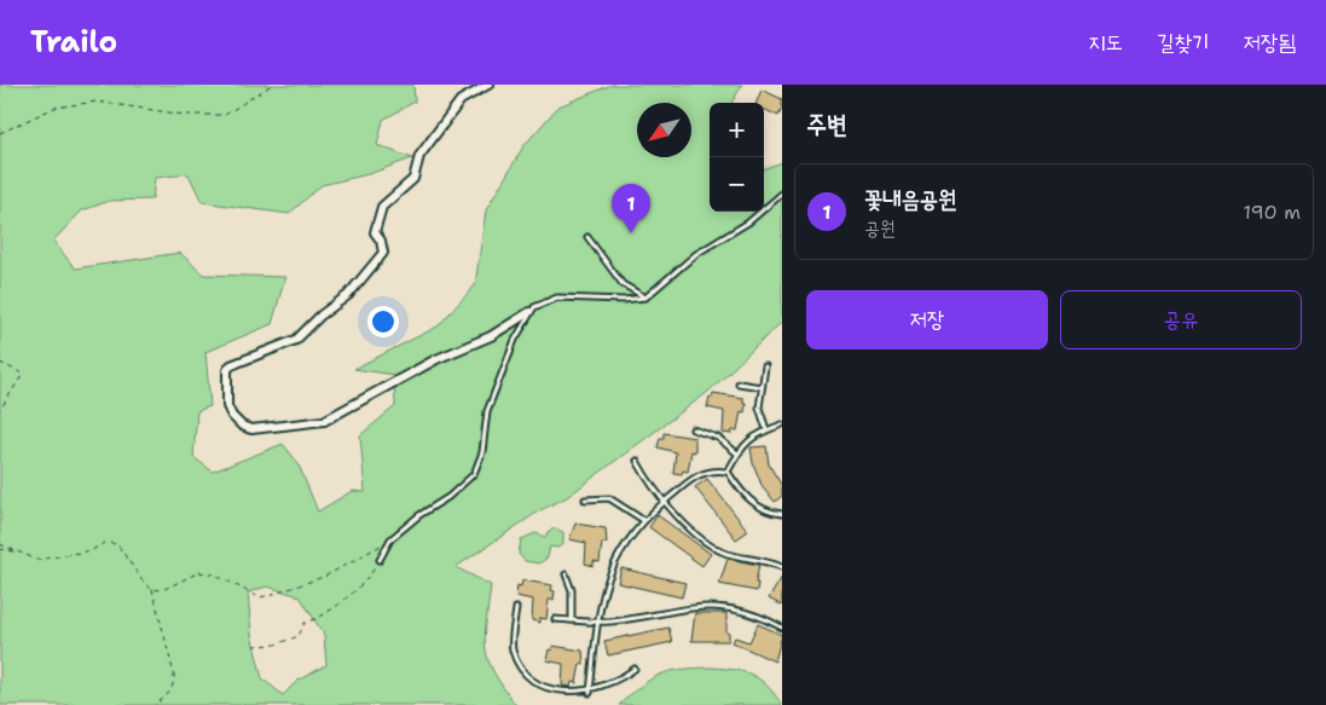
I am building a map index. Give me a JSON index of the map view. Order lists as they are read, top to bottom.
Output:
{
  "north": "bottom left",
  "page": {
    "header": "Trailo",
    "nav": ["지도", "길찾기", "저장됨"],
    "heading": "주변",
    "map_buttons": ["+", "−"],
    "list": [
      {
        "mark": "1",
        "name": "꽃내음공원",
        "note": "공원",
        "value": "190 m"
      }
    ],
    "pins": "1",
    "buttons": ["저장", "공유"]
  }
}
